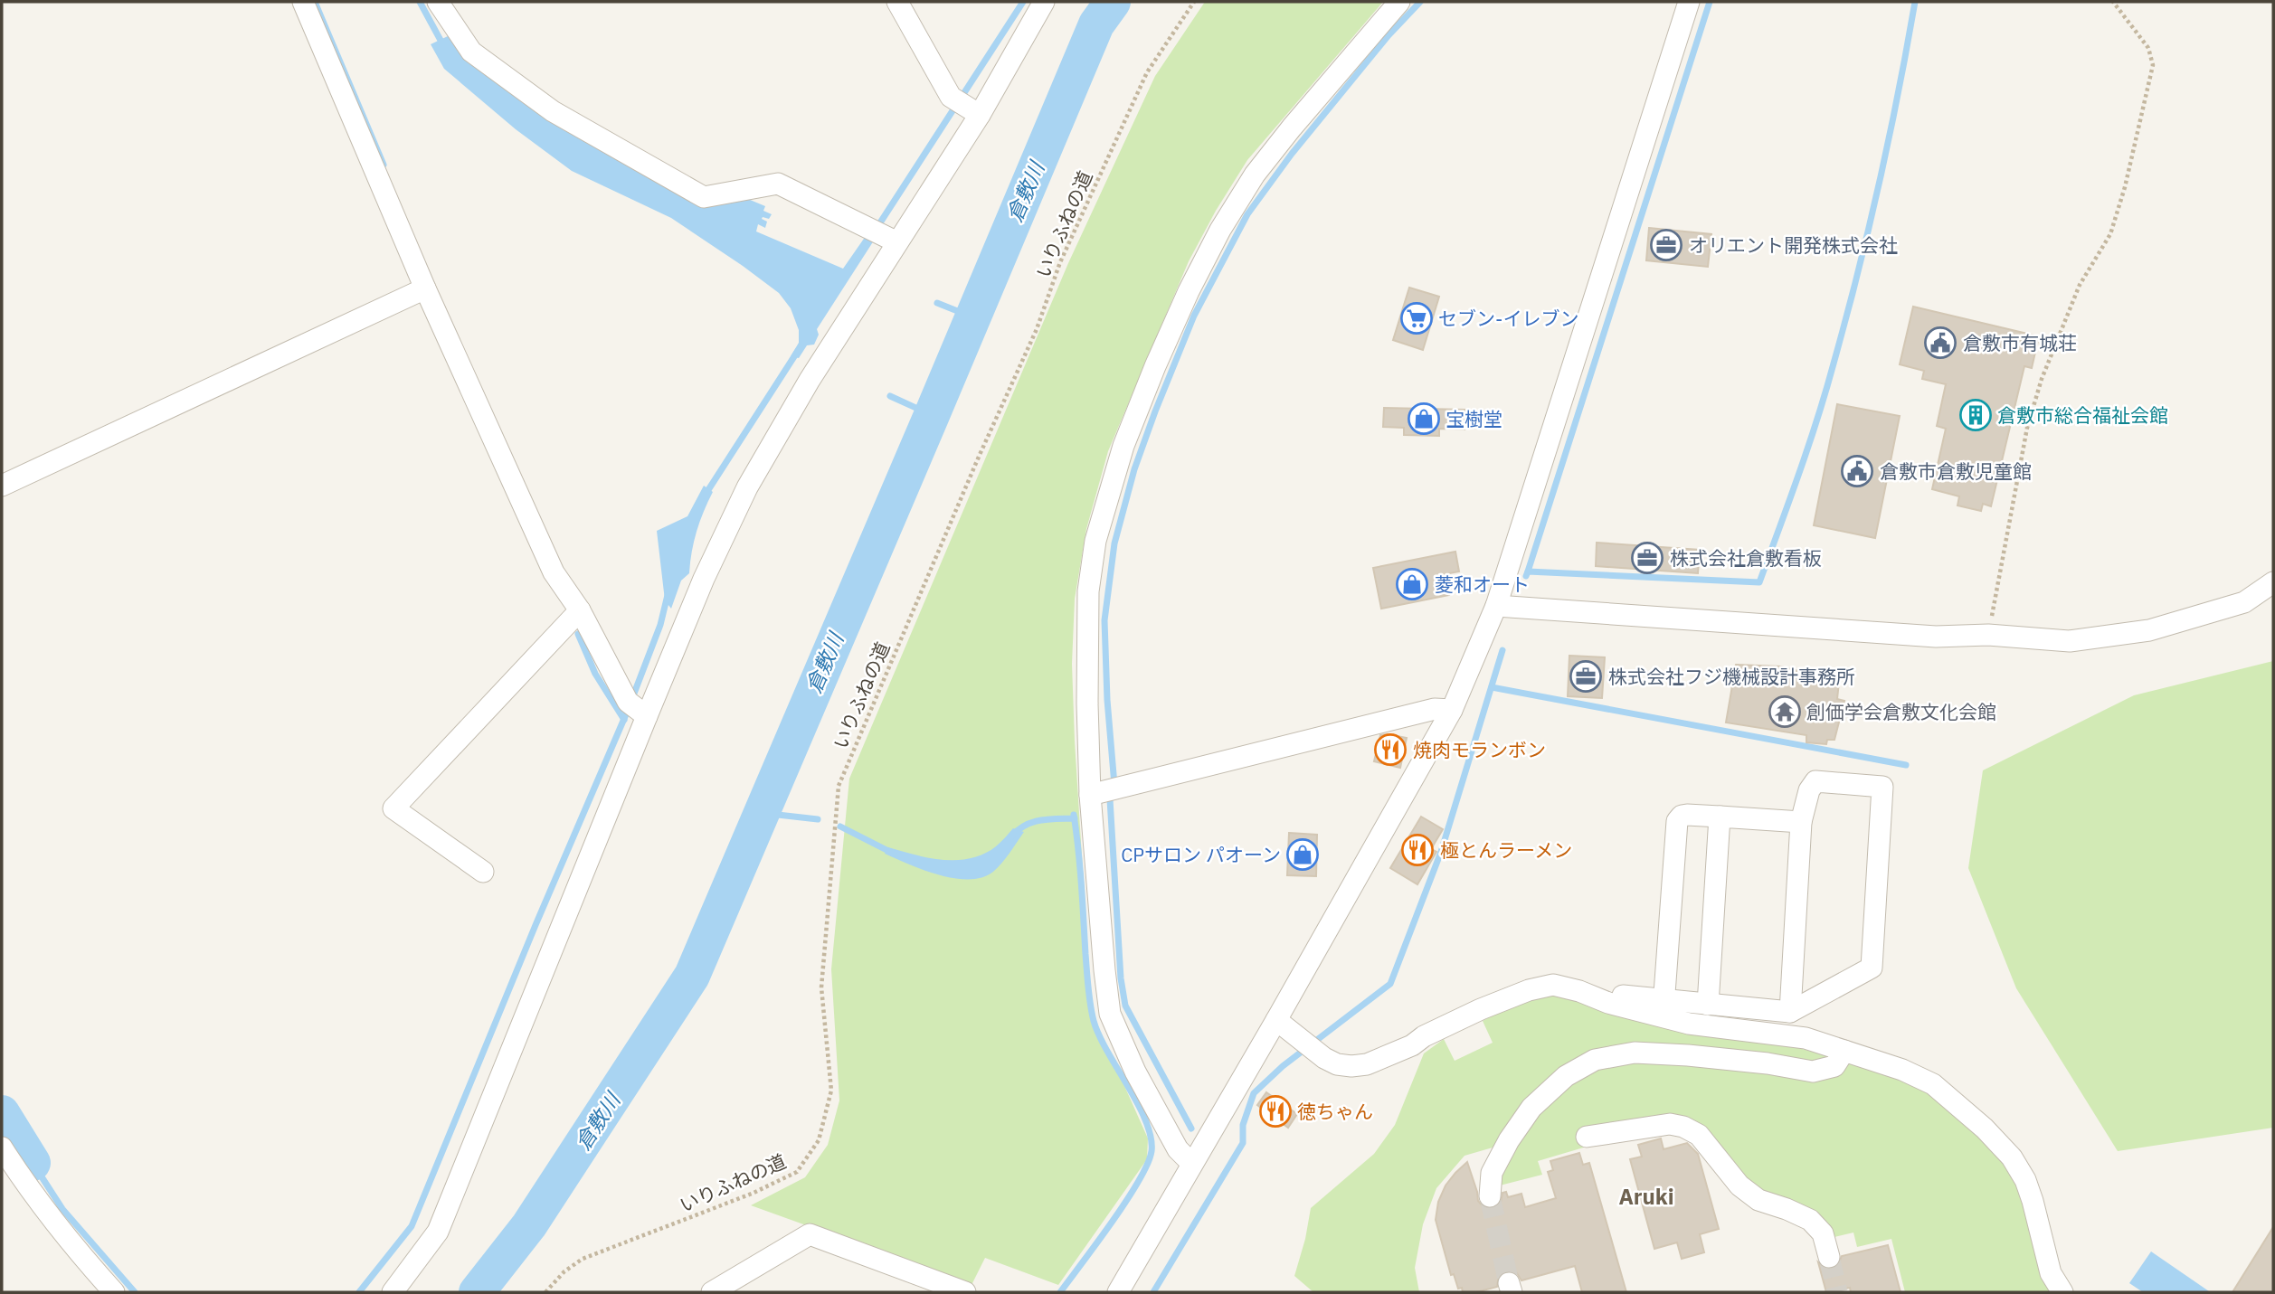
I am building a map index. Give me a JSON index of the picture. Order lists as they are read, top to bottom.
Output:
{
  "streets": {
    "path": ["いりふねの道"]
  },
  "districts": ["Aruki"],
  "water": ["倉敷川"],
  "places": {
    "office": ["オリエント開発株式会社", "株式会社倉敷看板", "株式会社フジ機械設計事務所"],
    "supermarket": ["セブン-イレブン"],
    "public building": ["倉敷市有城荘", "倉敷市倉敷児童館"],
    "building": ["倉敷市総合福祉会館"],
    "shop": ["宝樹堂", "菱和オート", "CPサロン パオーン"],
    "temple": ["創価学会倉敷文化会館"],
    "restaurant": ["焼肉モランボン", "極とんラーメン", "徳ちゃん"]
  }
}
